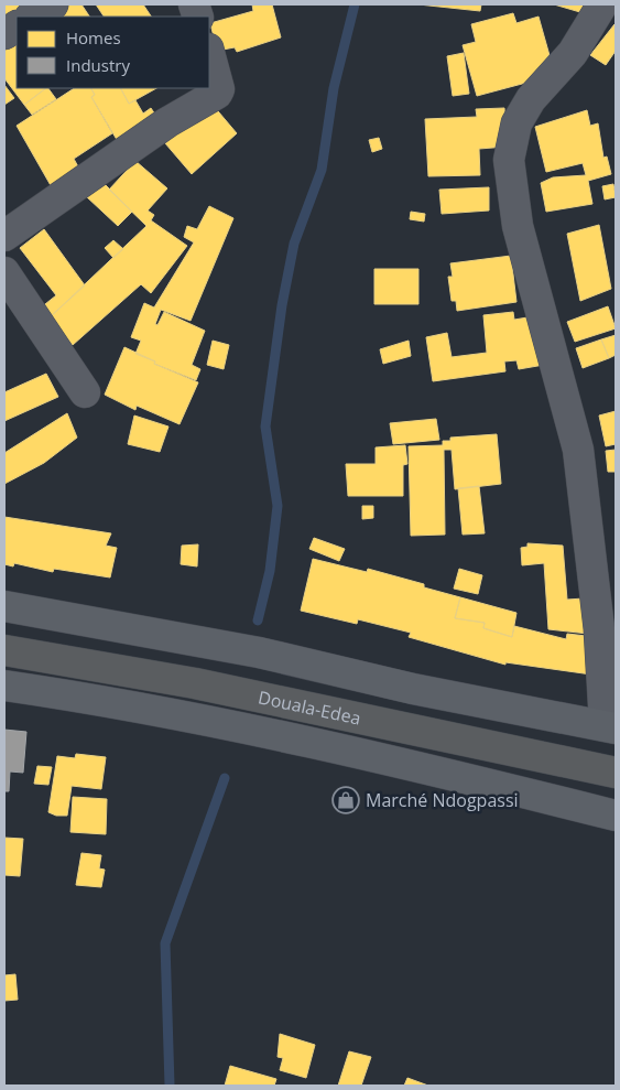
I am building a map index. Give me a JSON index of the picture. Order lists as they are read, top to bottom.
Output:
{
  "streets": {
    "highway": ["Douala-Edea"]
  },
  "places": {
    "shop": ["Marché Ndogpassi"]
  },
  "legend": ["Homes", "Industry"]
}
